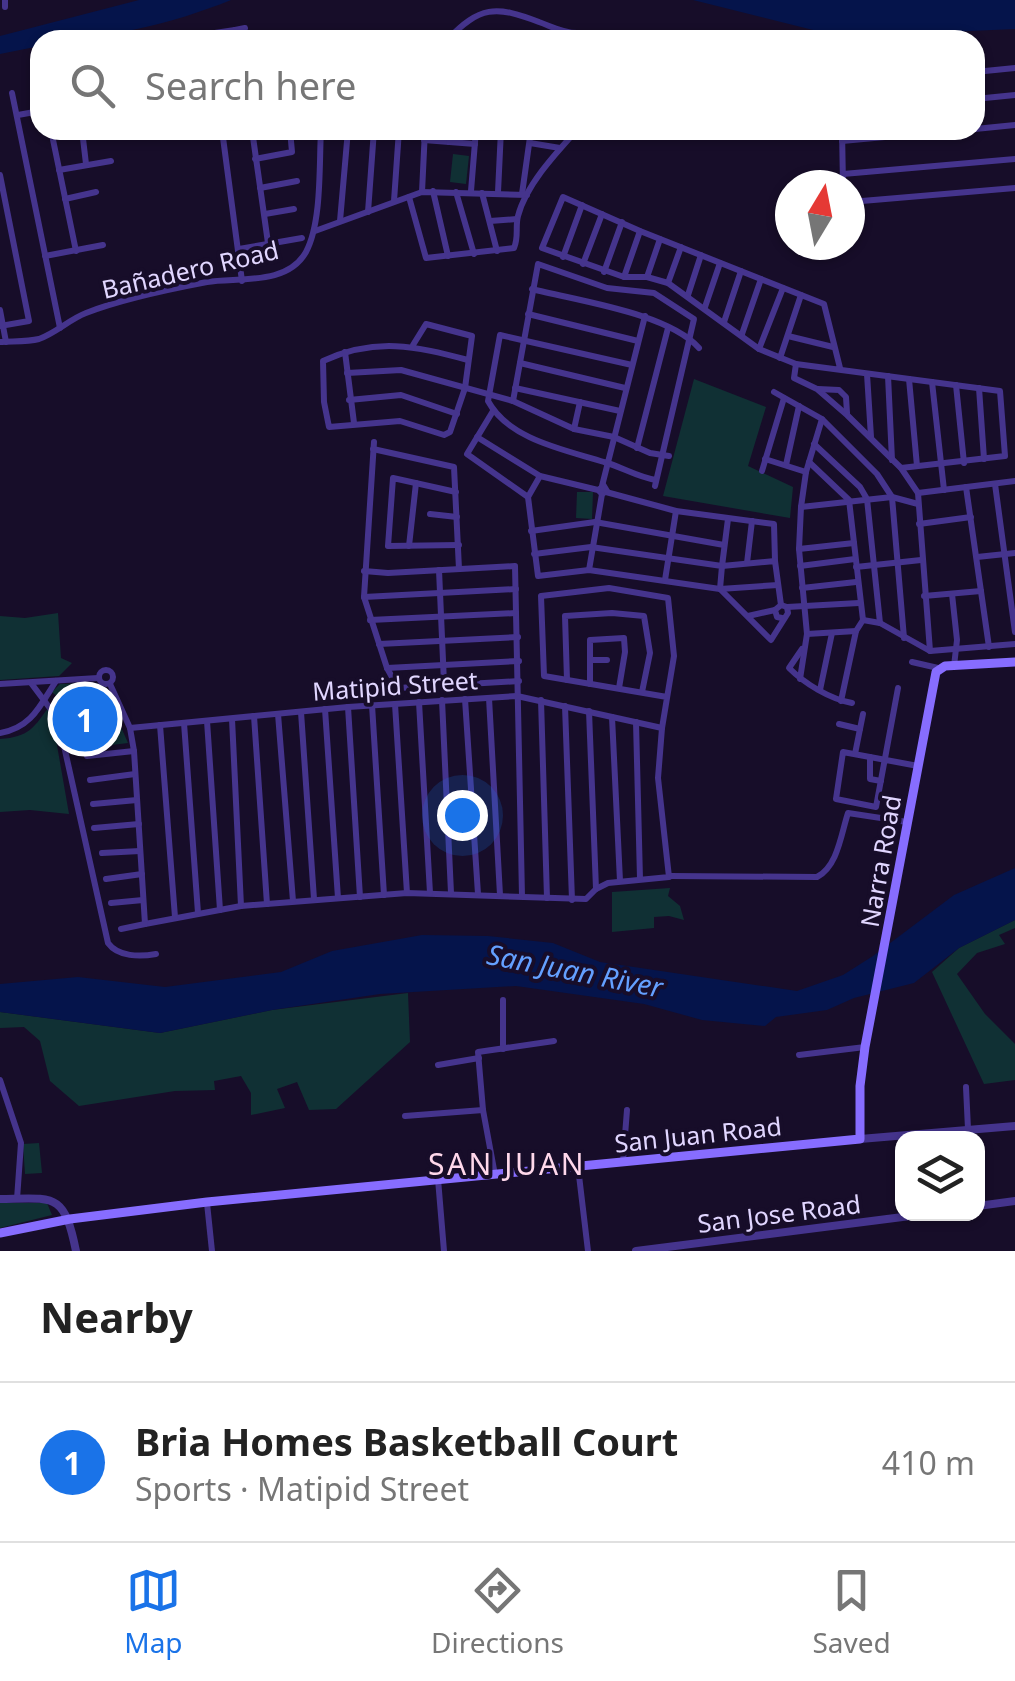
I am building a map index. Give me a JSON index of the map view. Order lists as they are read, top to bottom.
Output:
{
  "streets": {
    "main road": ["Narra Road", "San Juan Road"],
    "street": ["Bañadero Road", "Matipid Street", "San Jose Road"]
  },
  "crossings": [
    ["Narra Road", "San Juan Road"]
  ],
  "districts": ["SAN JUAN"],
  "water": ["San Juan River"],
  "north": "top",
  "page": {
    "search": "Search here",
    "pins": "1",
    "heading": "Nearby",
    "list": [
      {
        "mark": "1",
        "name": "Bria Homes Basketball Court",
        "note": "Sports · Matipid Street",
        "value": "410 m"
      }
    ],
    "nav": ["Map", "Directions", "Saved"]
  }
}
